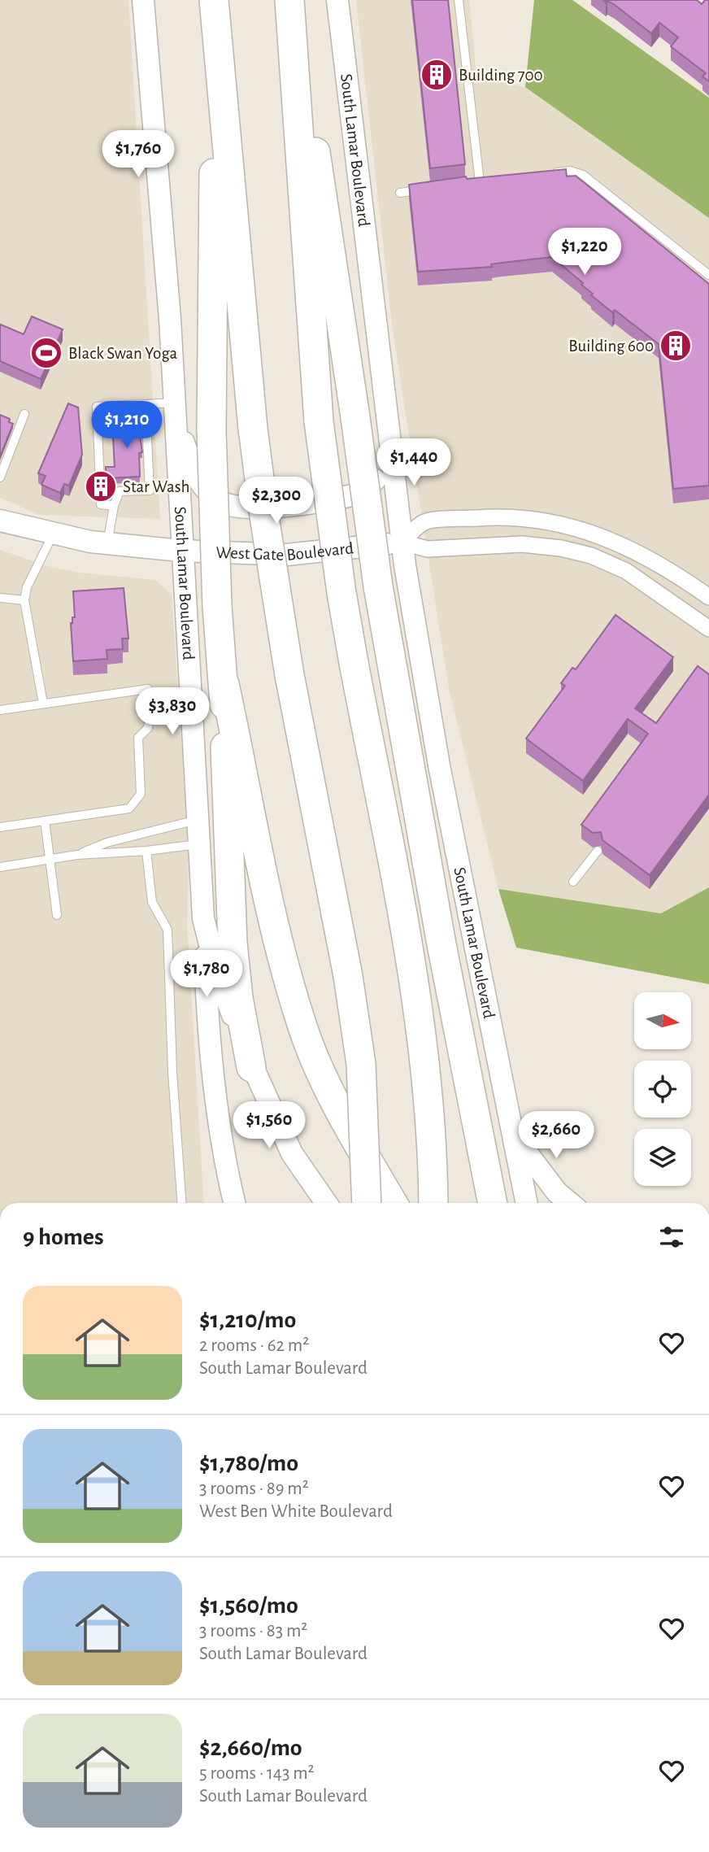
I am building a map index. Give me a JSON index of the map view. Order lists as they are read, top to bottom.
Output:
{
  "streets": {
    "main road": ["South Lamar Boulevard", "West Gate Boulevard"]
  },
  "crossings": [
    ["South Lamar Boulevard", "West Gate Boulevard"]
  ],
  "places": {
    "building": ["Building 700", "Building 600", "Star Wash"],
    "sports": ["Black Swan Yoga"]
  },
  "north": "right",
  "page": {
    "price": [
      "$1,760",
      "$1,220",
      "$1,210",
      "$1,440",
      "$2,300",
      "$3,830",
      "$1,780",
      "$1,560",
      "$2,660"
    ],
    "heading": "9 homes",
    "list": [
      {
        "name": "$1,210/mo",
        "note": "2 rooms · 62 m² · South Lamar Boulevard"
      },
      {
        "name": "$1,780/mo",
        "note": "3 rooms · 89 m² · West Ben White Boulevard"
      },
      {
        "name": "$1,560/mo",
        "note": "3 rooms · 83 m² · South Lamar Boulevard"
      },
      {
        "name": "$2,660/mo",
        "note": "5 rooms · 143 m² · South Lamar Boulevard"
      }
    ]
  }
}
